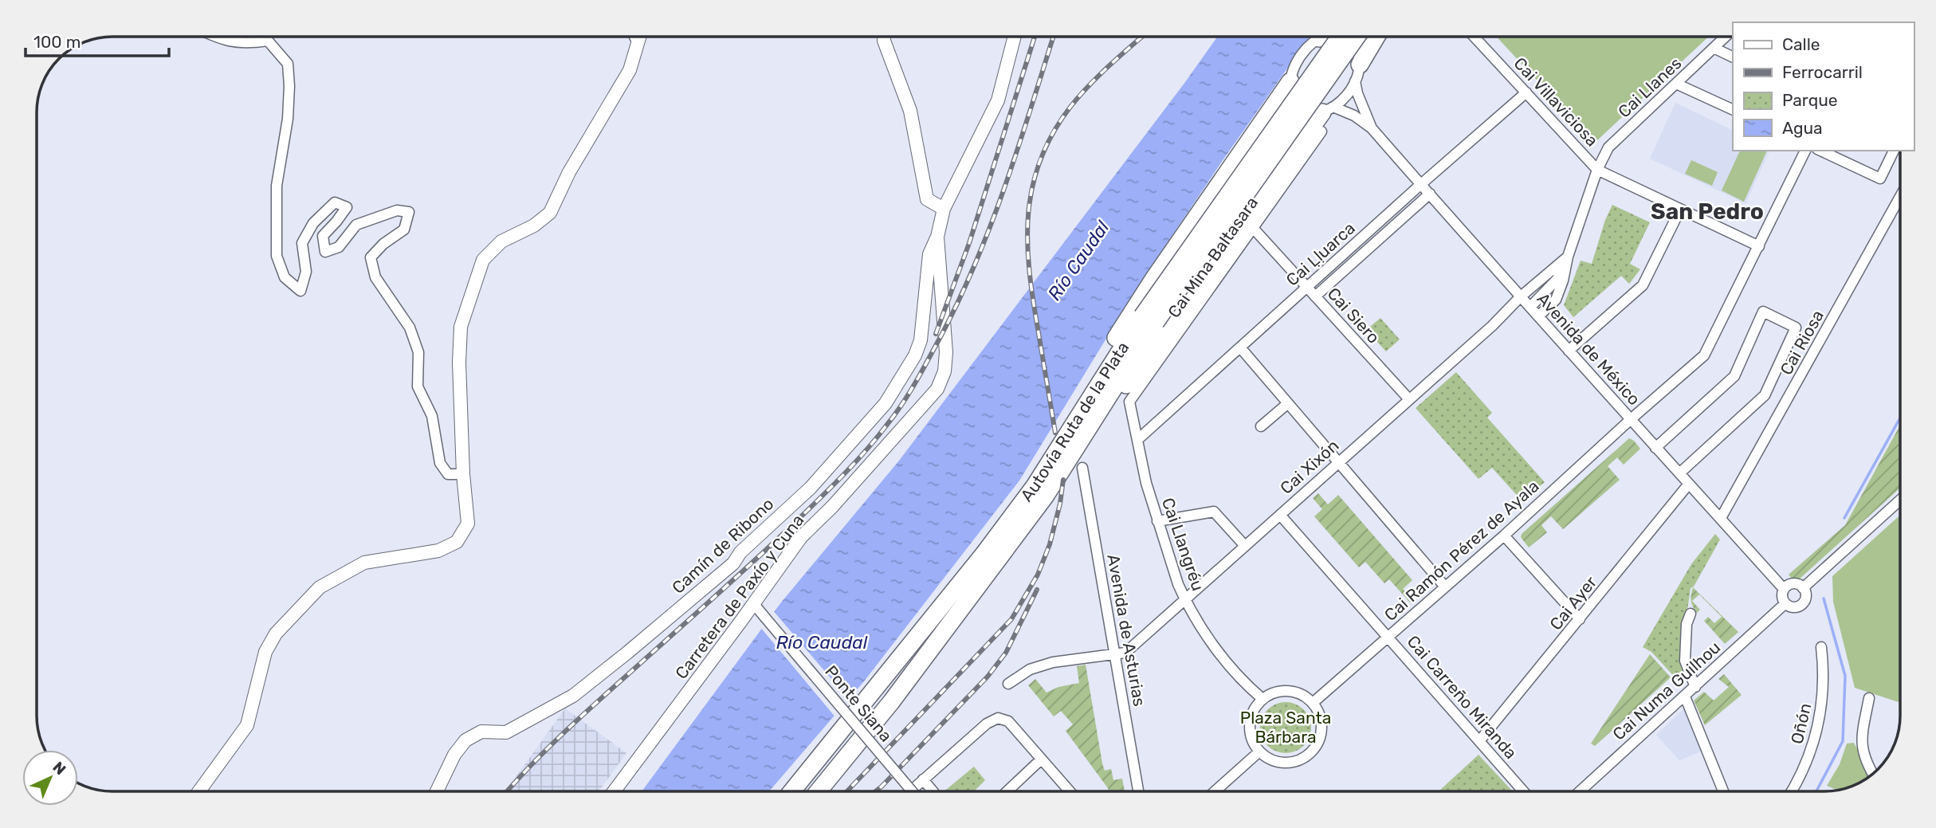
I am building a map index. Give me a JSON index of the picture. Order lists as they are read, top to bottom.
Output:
{
  "streets": {
    "highway": ["Autovía Ruta de la Plata"],
    "street": [
      "Cai Llanes",
      "Cai Villaviciosa",
      "Cai Ḷḷuarca",
      "Cai Mina Baltasara",
      "Cai Siero",
      "Cai Riosa",
      "Avenida de México",
      "Cai Xixón",
      "Cai Llangréu",
      "Camín de Ribono",
      "Cai Ramón Pérez de Ayala",
      "Carretera de Paxío y Cuna",
      "Cai Ayer",
      "Avenida de Asturias",
      "Cai Numa Guilhou",
      "Cai Carreño Miranda",
      "Ponte Siana",
      "Oñón"
    ]
  },
  "crossings": [
    ["Cai Llanes", "Cai Villaviciosa"],
    ["Cai Llanes", "Cai Xixón"],
    ["Cai Villaviciosa", "Cai Ḷḷuarca"],
    ["Cai Ḷḷuarca", "Cai Siero"],
    ["Cai Ḷḷuarca", "Avenida de México"],
    ["Cai Ḷḷuarca", "Cai Llangréu"],
    ["Cai Mina Baltasara", "Cai Siero"],
    ["Cai Mina Baltasara", "Cai Llangréu"],
    ["Cai Siero", "Cai Xixón"],
    ["Cai Riosa", "Avenida de México"],
    ["Avenida de México", "Cai Xixón"],
    ["Avenida de México", "Cai Ramón Pérez de Ayala"],
    ["Avenida de México", "Cai Ayer"],
    ["Avenida de México", "Cai Numa Guilhou"],
    ["Cai Xixón", "Cai Llangréu"],
    ["Cai Xixón", "Avenida de Asturias"],
    ["Cai Xixón", "Cai Carreño Miranda"],
    ["Cai Llangréu", "Cai Ramón Pérez de Ayala"],
    ["Camín de Ribono", "Carretera de Paxío y Cuna"],
    ["Cai Ramón Pérez de Ayala", "Cai Carreño Miranda"],
    ["Carretera de Paxío y Cuna", "Ponte Siana"],
    ["Cai Ayer", "Cai Carreño Miranda"]
  ],
  "districts": ["San Pedro"],
  "water": ["Río Caudal"],
  "parks": ["Plaza Santa Bárbara"],
  "legend": [
    "Calle",
    "Ferrocarril",
    "Parque",
    "Agua"
  ],
  "scale_bar": "100 m",
  "north": "top right"
}
